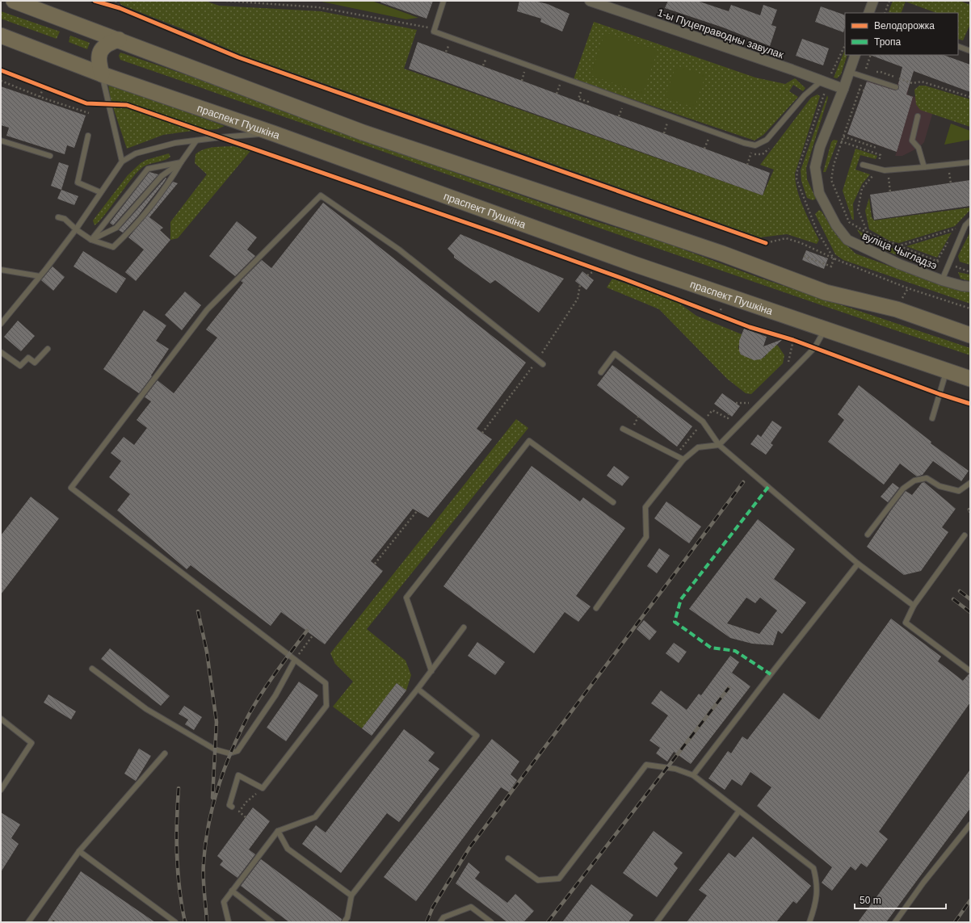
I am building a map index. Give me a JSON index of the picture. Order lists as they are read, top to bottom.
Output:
{
  "streets": {
    "main road": ["праспект Пушкіна"],
    "street": ["1-ы Пуцеправодны завулак", "вуліца Чыгладзэ"]
  },
  "crossings": [
    ["1-ы Пуцеправодны завулак", "вуліца Чыгладзэ"]
  ],
  "legend": ["Велодорожка", "Тропа"],
  "scale_bar": "50 m"
}
